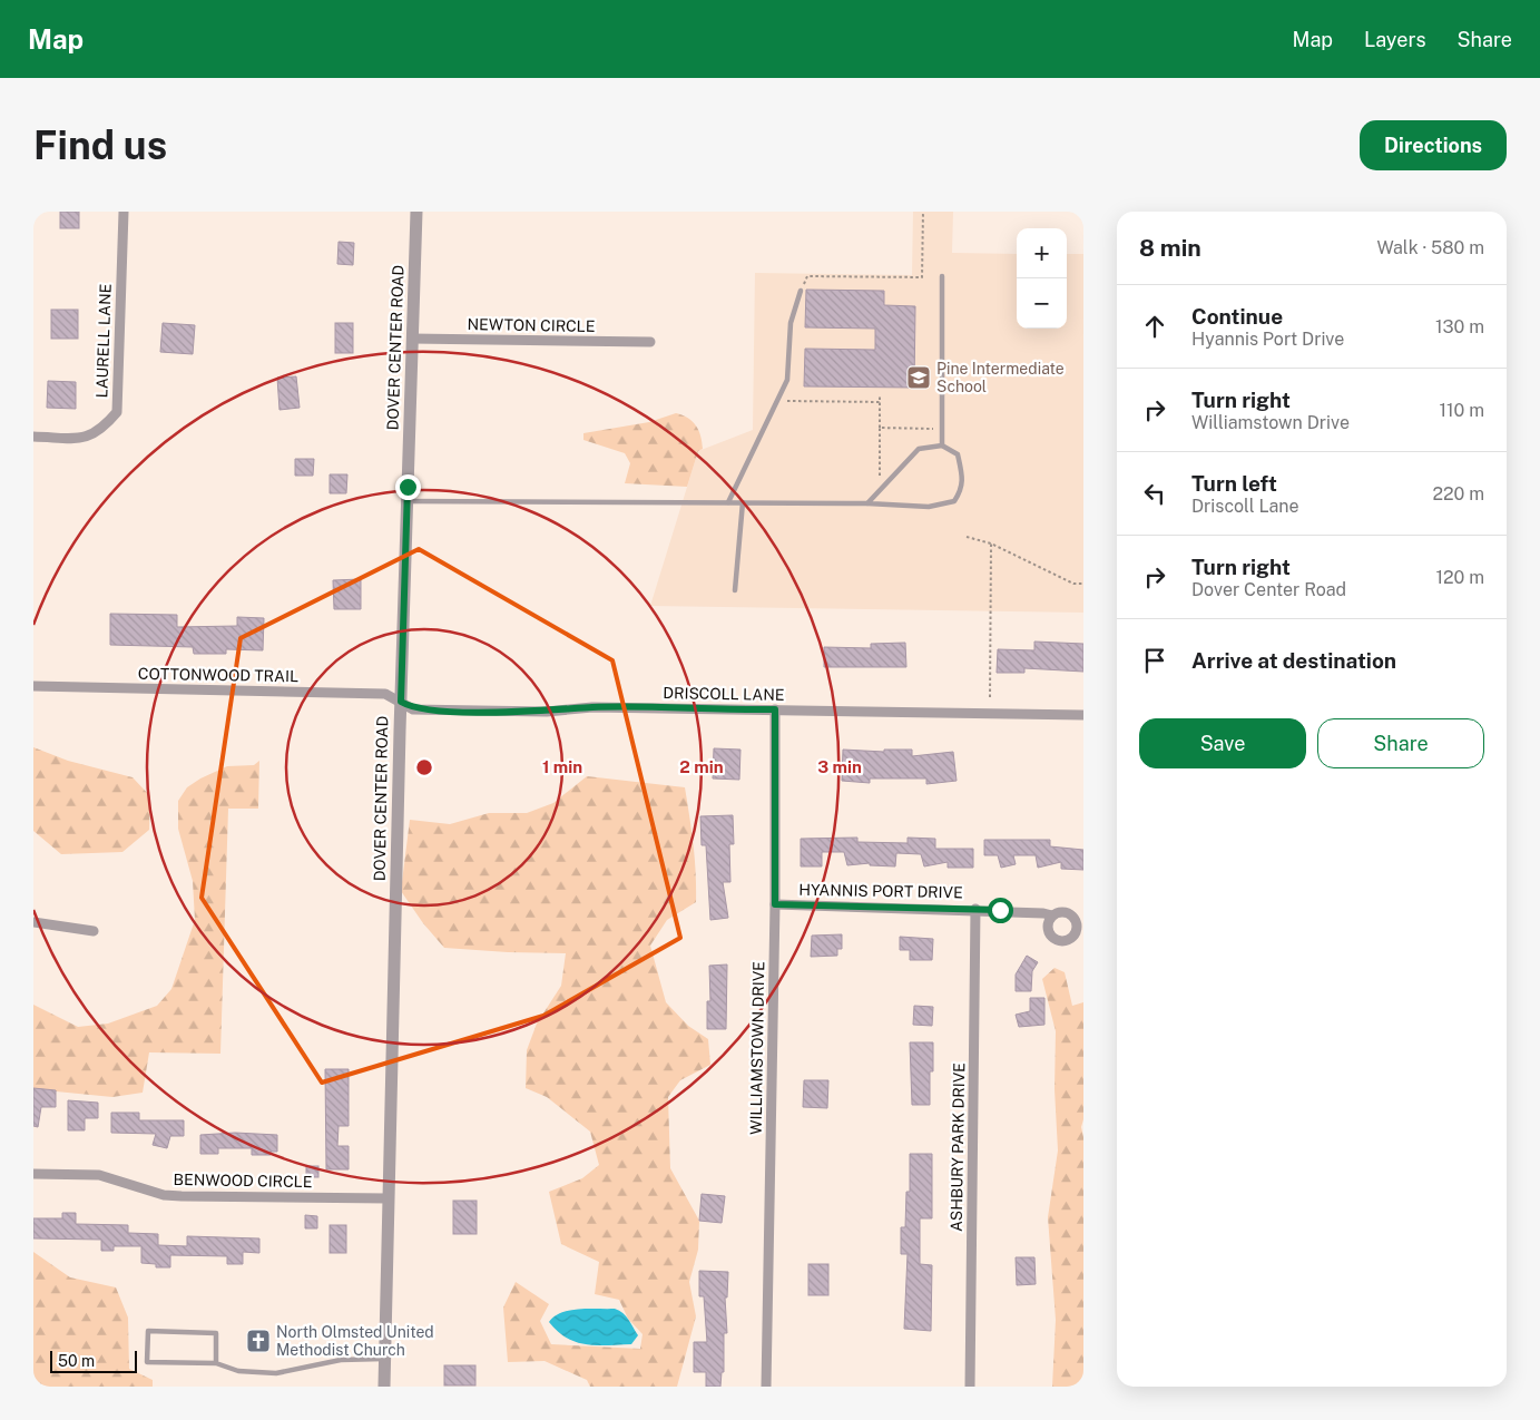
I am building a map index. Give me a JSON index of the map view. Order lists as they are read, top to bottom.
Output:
{
  "streets": {
    "street": [
      "NEWTON CIRCLE",
      "LAURELL LANE",
      "DOVER CENTER ROAD",
      "COTTONWOOD TRAIL",
      "DRISCOLL LANE",
      "HYANNIS PORT DRIVE",
      "WILLIAMSTOWN DRIVE",
      "ASHBURY PARK DRIVE",
      "BENWOOD CIRCLE"
    ]
  },
  "crossings": [
    ["NEWTON CIRCLE", "DOVER CENTER ROAD"],
    ["DOVER CENTER ROAD", "COTTONWOOD TRAIL"],
    ["DOVER CENTER ROAD", "DRISCOLL LANE"],
    ["DOVER CENTER ROAD", "BENWOOD CIRCLE"],
    ["COTTONWOOD TRAIL", "DRISCOLL LANE"],
    ["DRISCOLL LANE", "WILLIAMSTOWN DRIVE"],
    ["HYANNIS PORT DRIVE", "WILLIAMSTOWN DRIVE"],
    ["HYANNIS PORT DRIVE", "ASHBURY PARK DRIVE"]
  ],
  "places": {
    "school or university": ["Pine Intermediate School"],
    "church": ["North Olmsted United Methodist Church"]
  },
  "scale_bar": "50 m",
  "page": {
    "header": "Map",
    "nav": ["Map", "Layers", "Share"],
    "buttons": [
      "Directions",
      ["Save", "Share"]
    ],
    "title": "Find us",
    "heading": ["8 min", "Walk · 580 m"],
    "map_buttons": ["+", "−"],
    "list": [
      ["Continue", "Hyannis Port Drive", "130 m"],
      ["Turn right", "Williamstown Drive", "110 m"],
      ["Turn left", "Driscoll Lane", "220 m"],
      ["Turn right", "Dover Center Road", "120 m"],
      "Arrive at destination"
    ],
    "scale": "50 m"
  },
  "rings": ["1 min", "2 min", "3 min"]
}
